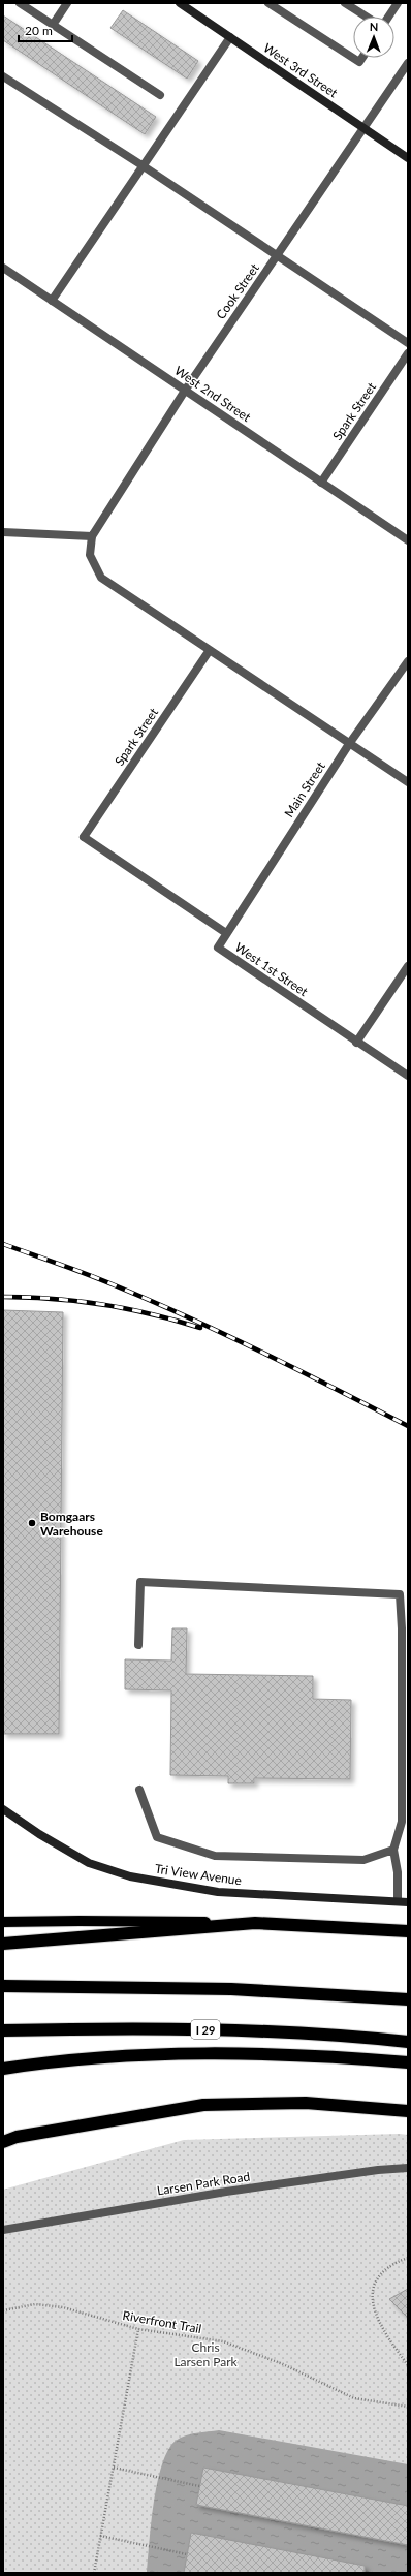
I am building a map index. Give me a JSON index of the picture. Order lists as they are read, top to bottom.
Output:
{
  "streets": {
    "highway": ["I 29"],
    "street": [
      "West 3rd Street",
      "Cook Street",
      "West 2nd Street",
      "Spark Street",
      "Main Street",
      "West 1st Street",
      "Tri View Avenue",
      "Larsen Park Road"
    ],
    "path": ["Riverfront Trail"]
  },
  "crossings": [
    ["West 3rd Street", "Cook Street"],
    ["Cook Street", "West 2nd Street"],
    ["West 2nd Street", "Spark Street"],
    ["Spark Street", "West 1st Street"],
    ["Main Street", "West 1st Street"]
  ],
  "parks": ["Chris Larsen Park"],
  "places": ["Bomgaars Warehouse"],
  "scale_bar": "20 m",
  "north": "top"
}
